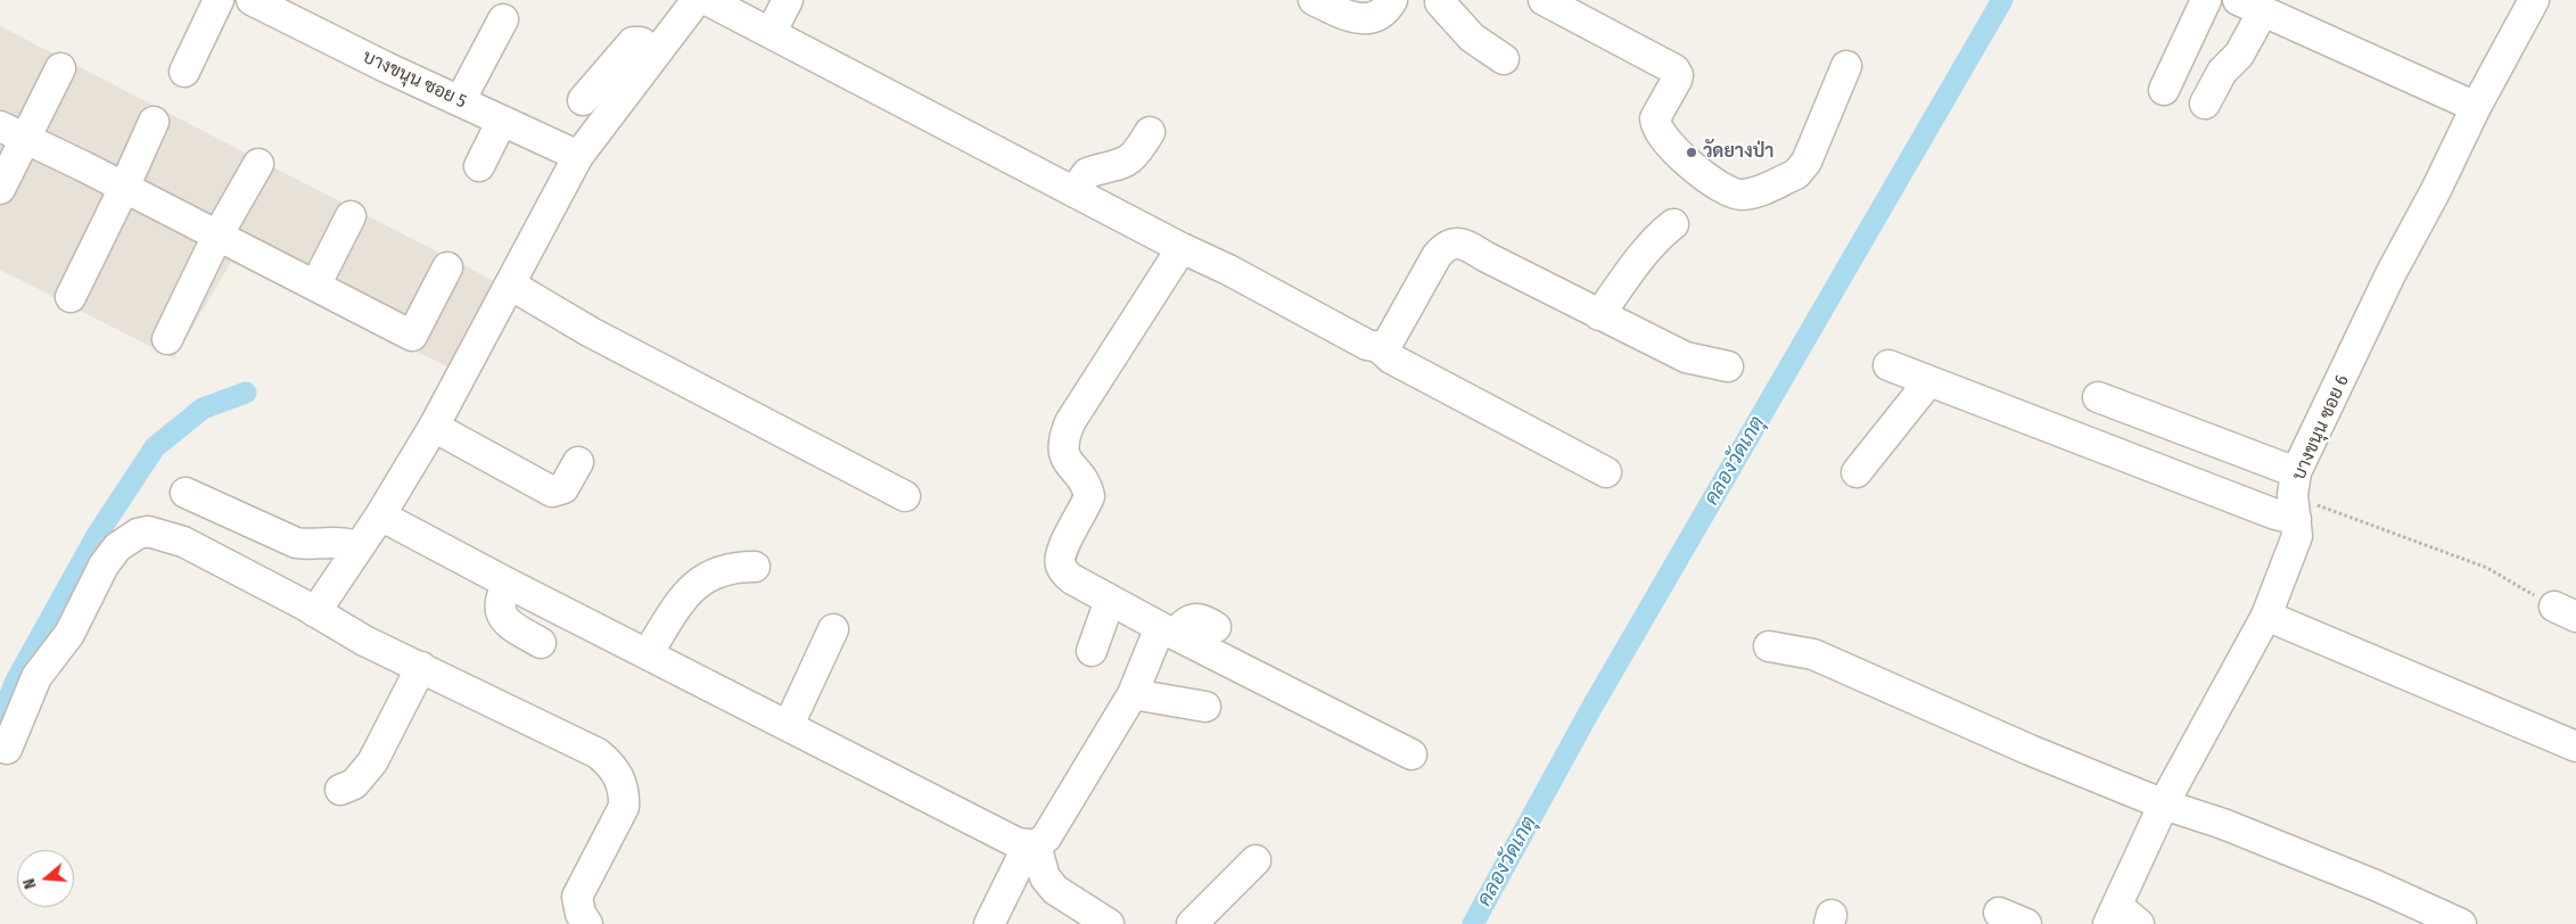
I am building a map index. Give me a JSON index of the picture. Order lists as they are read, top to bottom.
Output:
{
  "streets": {
    "street": ["บางขนุน ซอย 5", "บางขนุน ซอย 6"]
  },
  "water": ["คลองวัดเกตุ"],
  "places": ["วัดยางป่า"],
  "north": "left"
}
